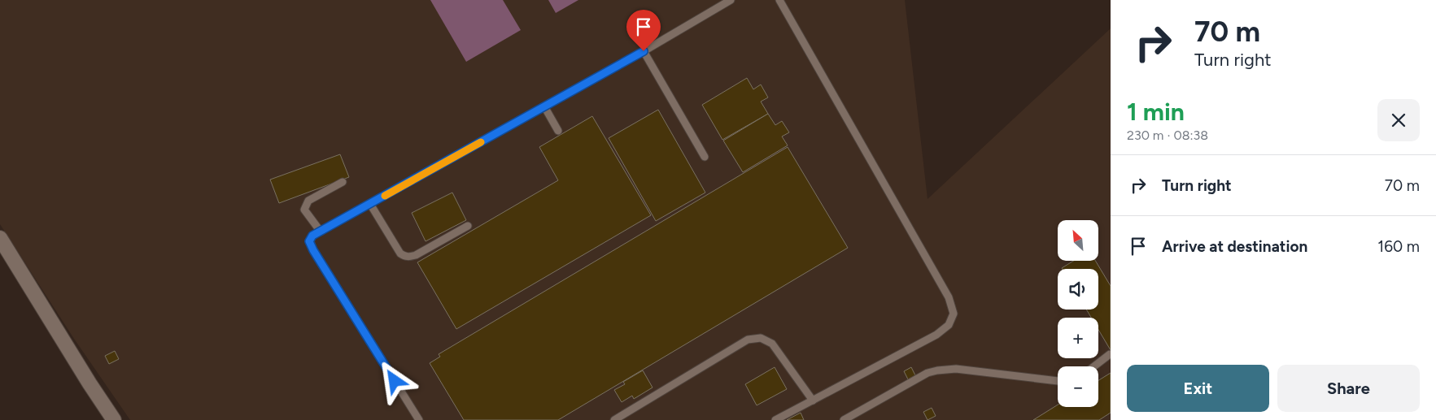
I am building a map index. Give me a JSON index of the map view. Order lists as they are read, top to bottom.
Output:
{
  "north": "top left",
  "page": {
    "turn": ["70 m", "Turn right"],
    "heading": ["1 min", "230 m · 08:38"],
    "list": [
      {
        "name": "Turn right",
        "value": "70 m"
      },
      {
        "name": "Arrive at destination",
        "value": "160 m"
      }
    ],
    "map_buttons": ["+", "−"],
    "buttons": ["Exit", "Share"]
  }
}
